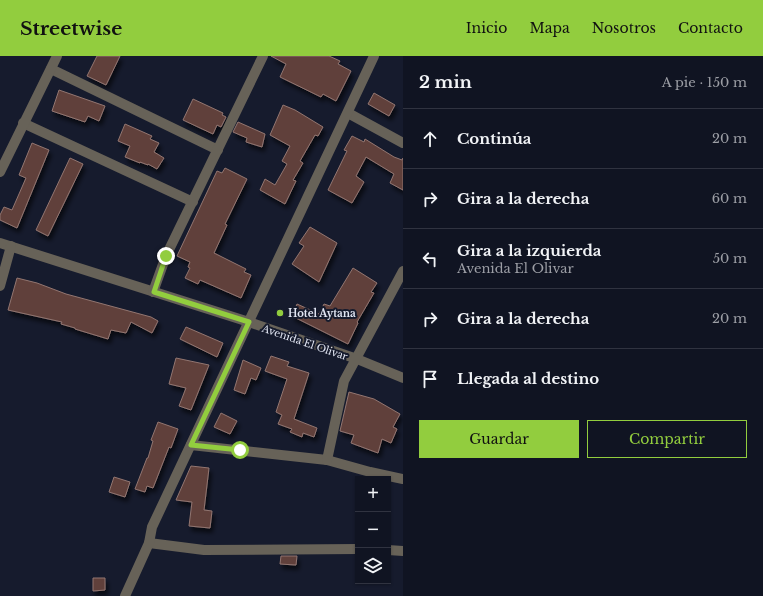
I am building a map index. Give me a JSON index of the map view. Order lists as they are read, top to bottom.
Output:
{
  "streets": {
    "street": ["Avenida El Olivar"]
  },
  "places": ["Hotel Aytana"],
  "page": {
    "header": "Streetwise",
    "nav": [
      "Inicio",
      "Mapa",
      "Nosotros",
      "Contacto"
    ],
    "heading": ["2 min", "A pie · 150 m"],
    "list": [
      ["Continúa", "20 m"],
      ["Gira a la derecha", "60 m"],
      ["Gira a la izquierda", "Avenida El Olivar", "50 m"],
      ["Gira a la derecha", "20 m"],
      "Llegada al destino"
    ],
    "buttons": ["Guardar", "Compartir"],
    "map_buttons": ["+", "−"]
  }
}
